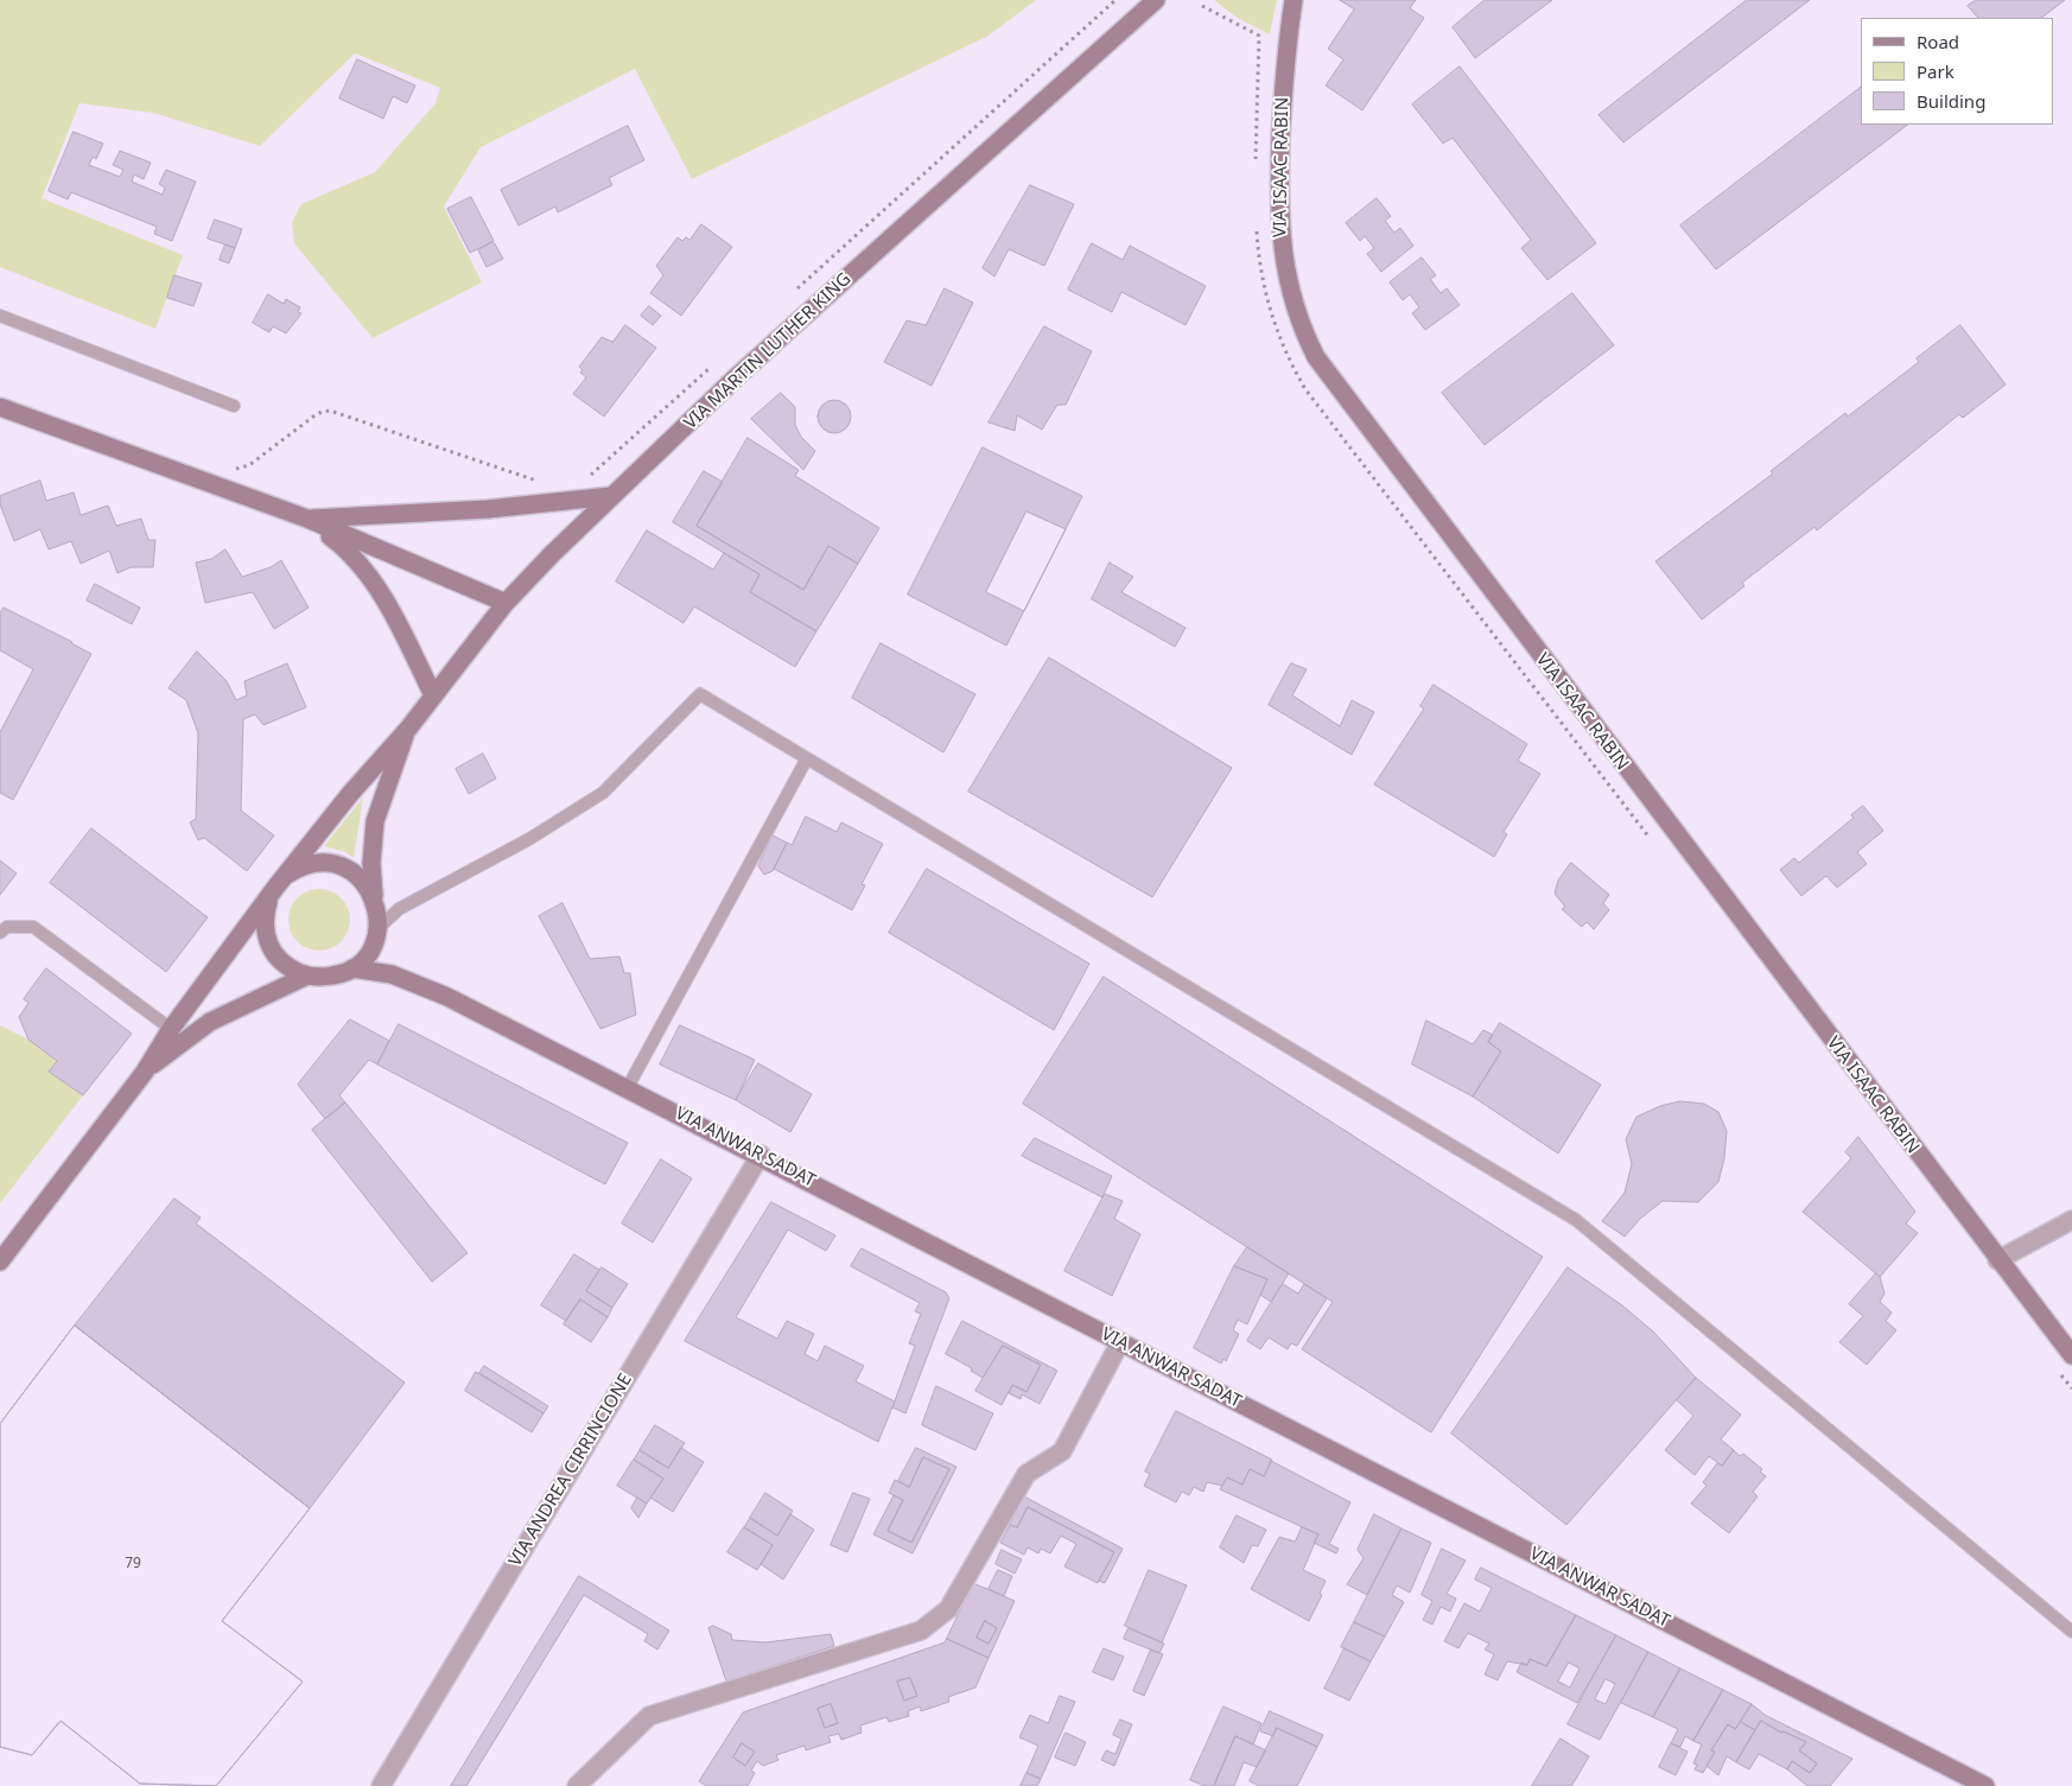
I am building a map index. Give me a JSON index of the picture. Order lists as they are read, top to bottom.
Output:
{
  "streets": {
    "street": [
      "VIA ISAAC RABIN",
      "VIA MARTIN LUTHER KING",
      "VIA ANWAR SADAT",
      "VIA ANDREA CIRRINCIONE"
    ]
  },
  "crossings": [
    ["VIA ANWAR SADAT", "VIA ANDREA CIRRINCIONE"]
  ],
  "house_numbers": ["79"],
  "legend": ["Road", "Park", "Building"]
}
